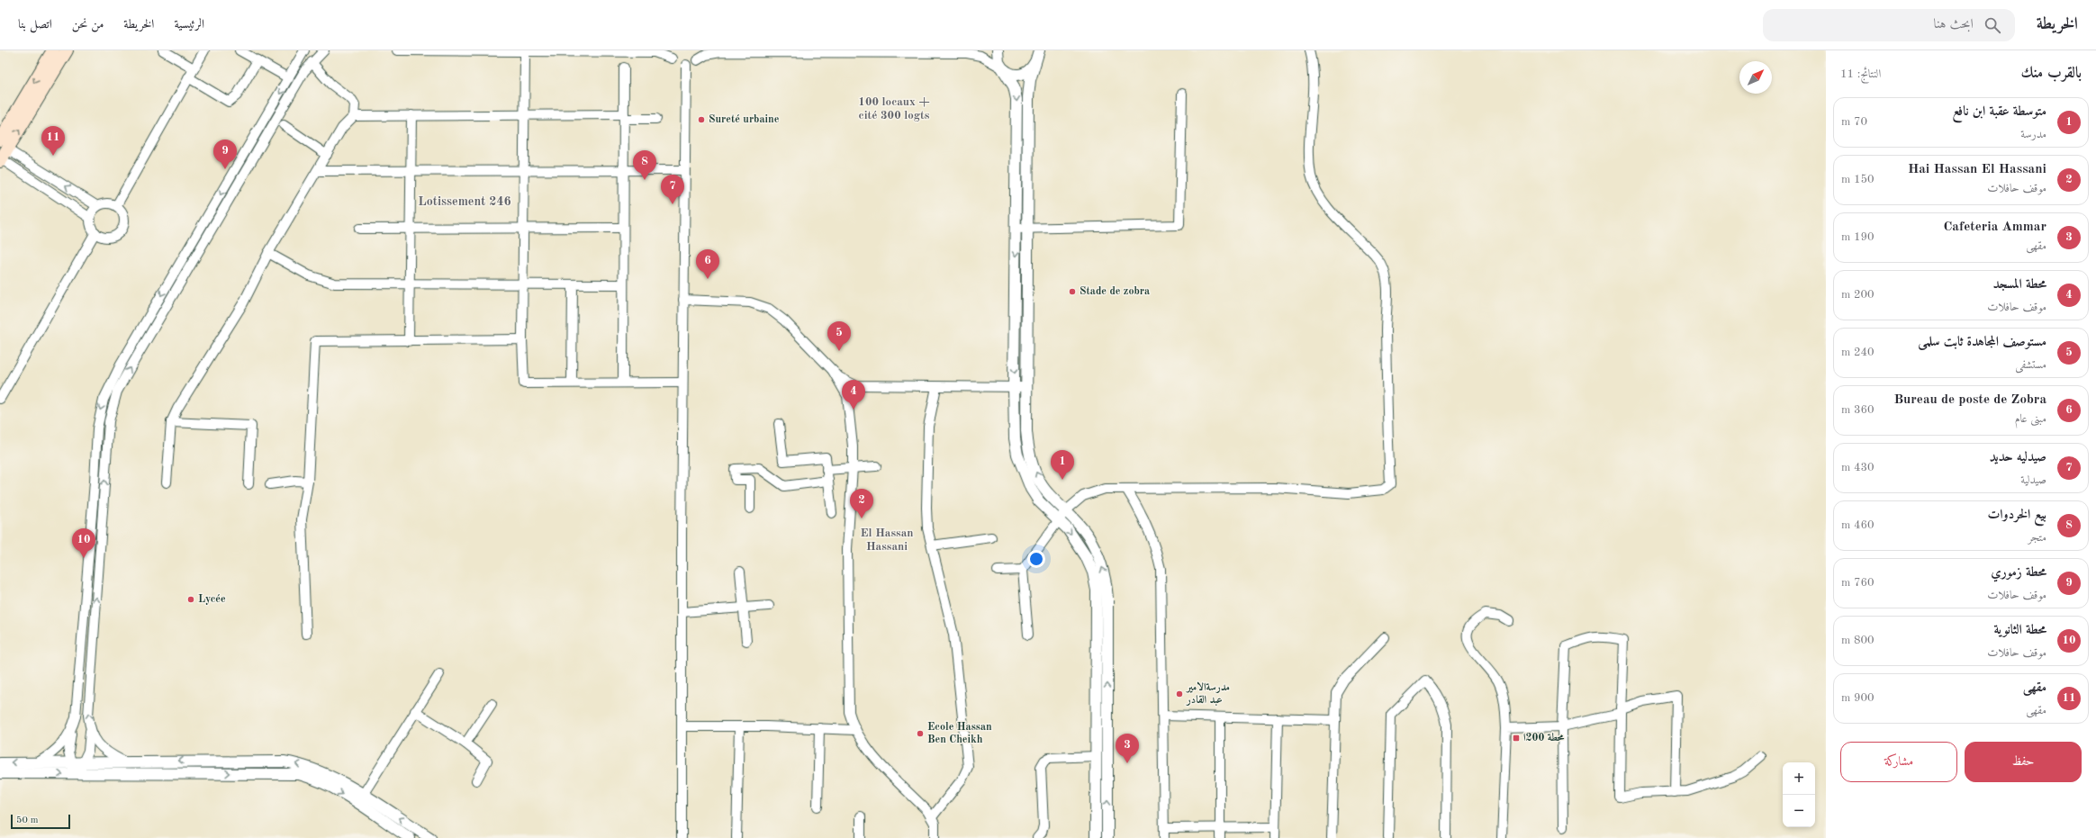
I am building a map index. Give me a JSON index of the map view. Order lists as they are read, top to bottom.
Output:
{
  "districts": ["100 locaux + cité 300 logts", "Lotissement 246", "El Hassan Hassani"],
  "places": {
    "other": [
      "Sureté urbaine",
      "Stade de zobra",
      "Lycée",
      "مدرسةالامير عبد القادر",
      "Ecole Hassan Ben Cheikh"
    ],
    "transit": ["محطة 200ا"]
  },
  "scale_bar": "50 m",
  "north": "top right",
  "page": {
    "header": "الخريطة",
    "search": "ابحث هنا",
    "nav": [
      "الرئيسية",
      "الخريطة",
      "من نحن",
      "اتصل بنا"
    ],
    "heading": ["بالقرب منك", "النتائج: 11"],
    "list": [
      {
        "mark": "1",
        "name": "متوسطة عقبة ابن نافع",
        "note": "مدرسة",
        "value": "70 m"
      },
      {
        "mark": "2",
        "name": "Hai Hassan El Hassani",
        "note": "موقف حافلات",
        "value": "150 m"
      },
      {
        "mark": "3",
        "name": "Cafeteria Ammar",
        "note": "مقهى",
        "value": "190 m"
      },
      {
        "mark": "4",
        "name": "محطة المسجد",
        "note": "موقف حافلات",
        "value": "200 m"
      },
      {
        "mark": "5",
        "name": "مستوصف المجاهدة ثابت سلمى",
        "note": "مستشفى",
        "value": "240 m"
      },
      {
        "mark": "6",
        "name": "Bureau de poste de Zobra",
        "note": "مبنى عام",
        "value": "360 m"
      },
      {
        "mark": "7",
        "name": "صيدليه حديد",
        "note": "صيدلية",
        "value": "430 m"
      },
      {
        "mark": "8",
        "name": "بيع الخردوات",
        "note": "متجر",
        "value": "460 m"
      },
      {
        "mark": "9",
        "name": "محطة زموري",
        "note": "موقف حافلات",
        "value": "760 m"
      },
      {
        "mark": "10",
        "name": "محطة الثانوية",
        "note": "موقف حافلات",
        "value": "800 m"
      },
      {
        "mark": "11",
        "name": "مقهى",
        "note": "مقهى",
        "value": "900 m"
      }
    ],
    "pins": [
      "11",
      "9",
      "8",
      "7",
      "6",
      "5",
      "4",
      "1",
      "2",
      "10",
      "3"
    ],
    "buttons": ["حفظ", "مشاركة"],
    "map_buttons": ["+", "−"],
    "scale": "50 m"
  }
}
